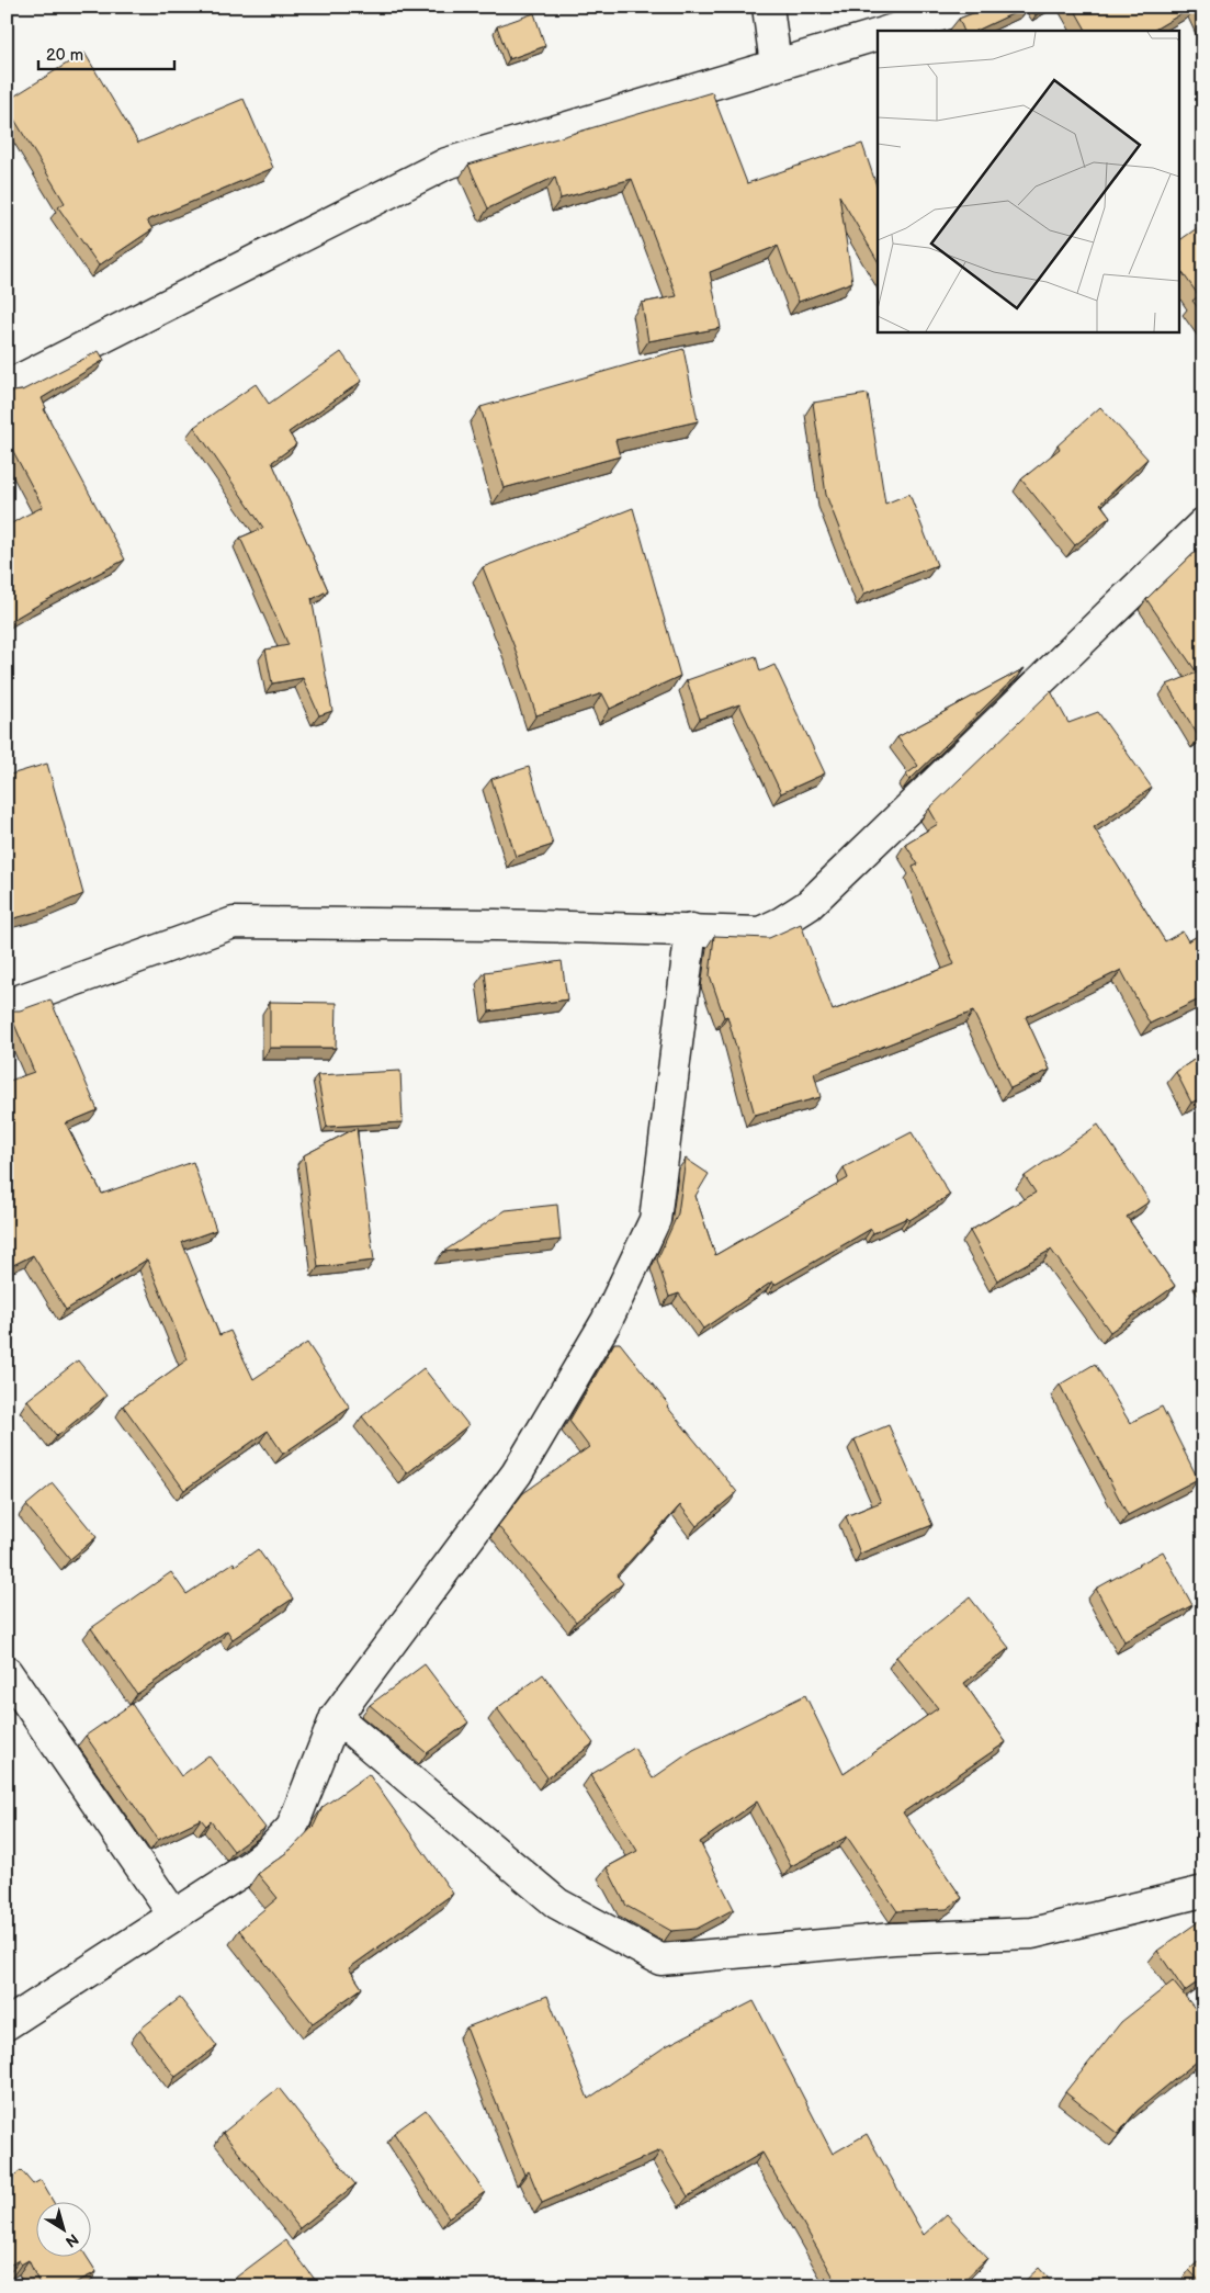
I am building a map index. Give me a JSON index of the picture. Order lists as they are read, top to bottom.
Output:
{
  "scale_bar": "20 m",
  "north": "bottom right"
}
